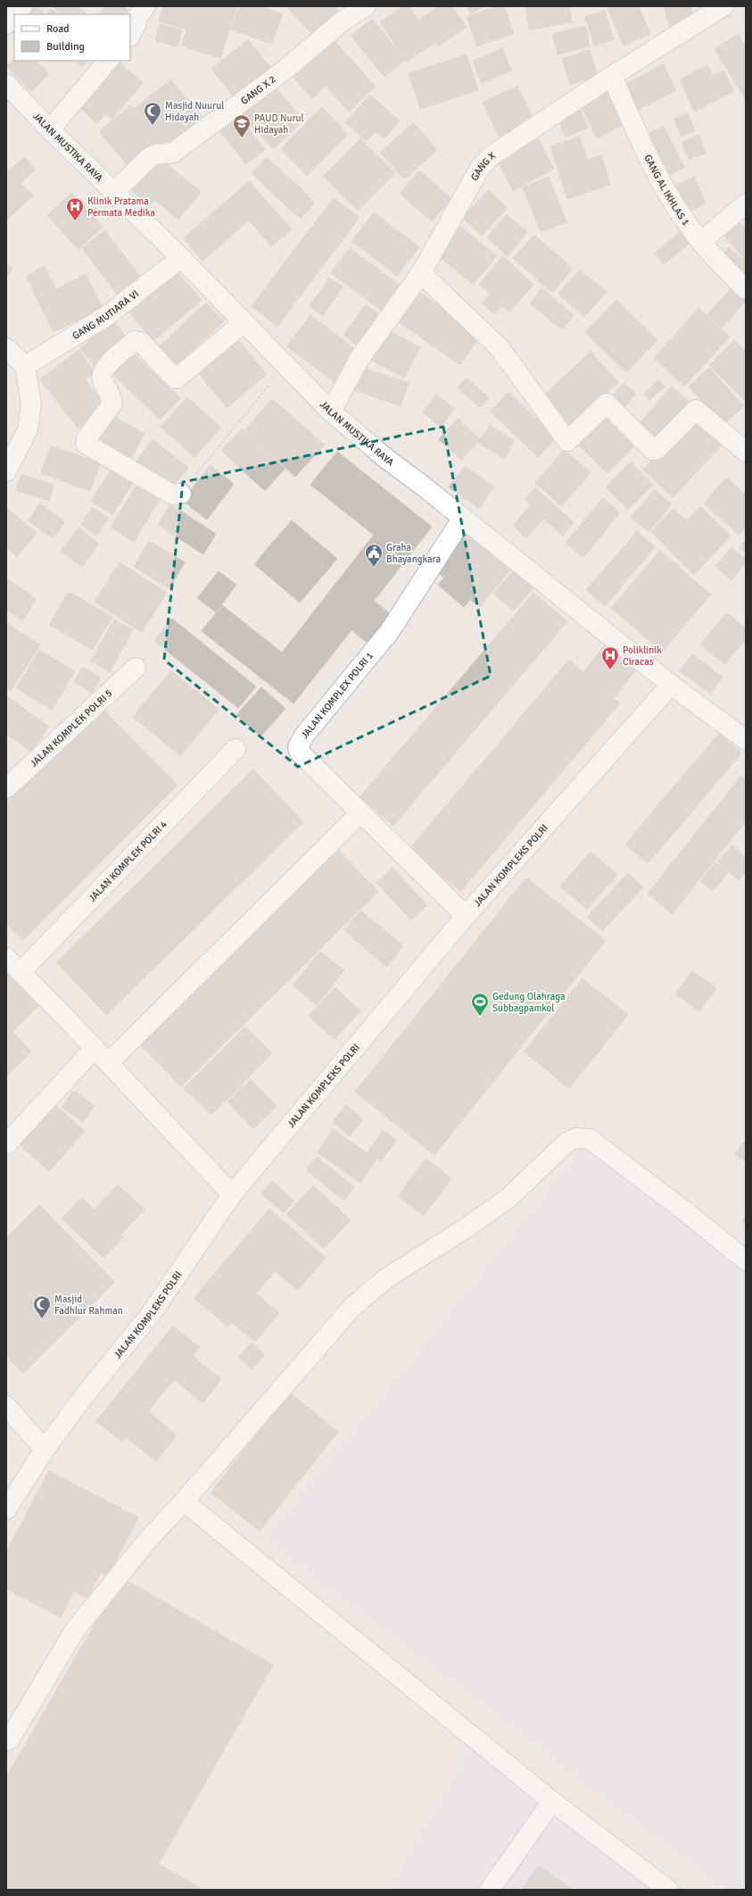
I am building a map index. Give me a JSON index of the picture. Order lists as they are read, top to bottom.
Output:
{
  "streets": {
    "street": [
      "GANG X 2",
      "JALAN MUSTIKA RAYA",
      "GANG X",
      "GANG AL IKHLAS 1",
      "GANG MUTIARA VI",
      "JALAN KOMPLEX POLRI 1",
      "JALAN KOMPLEK POLRI 5",
      "JALAN KOMPLEK POLRI 4",
      "JALAN KOMPLEKS POLRI"
    ]
  },
  "crossings": [
    ["GANG X 2", "JALAN MUSTIKA RAYA"],
    ["JALAN MUSTIKA RAYA", "GANG X"],
    ["JALAN MUSTIKA RAYA", "GANG MUTIARA VI"],
    ["JALAN MUSTIKA RAYA", "JALAN KOMPLEX POLRI 1"],
    ["JALAN MUSTIKA RAYA", "JALAN KOMPLEKS POLRI"],
    ["GANG X", "GANG AL IKHLAS 1"],
    ["JALAN KOMPLEX POLRI 1", "JALAN KOMPLEKS POLRI"]
  ],
  "places": {
    "mosque": ["Masjid Nuurul Hidayah", "Masjid Fadhlur Rahman"],
    "school or university": ["PAUD Nurul Hidayah"],
    "hospital": ["Klinik Pratama Permata Medika", "Poliklinik Ciracas"],
    "public building": ["Graha Bhayangkara"],
    "sports": ["Gedung Olahraga Subbagpamkol"]
  },
  "legend": ["Road", "Building"]
}
